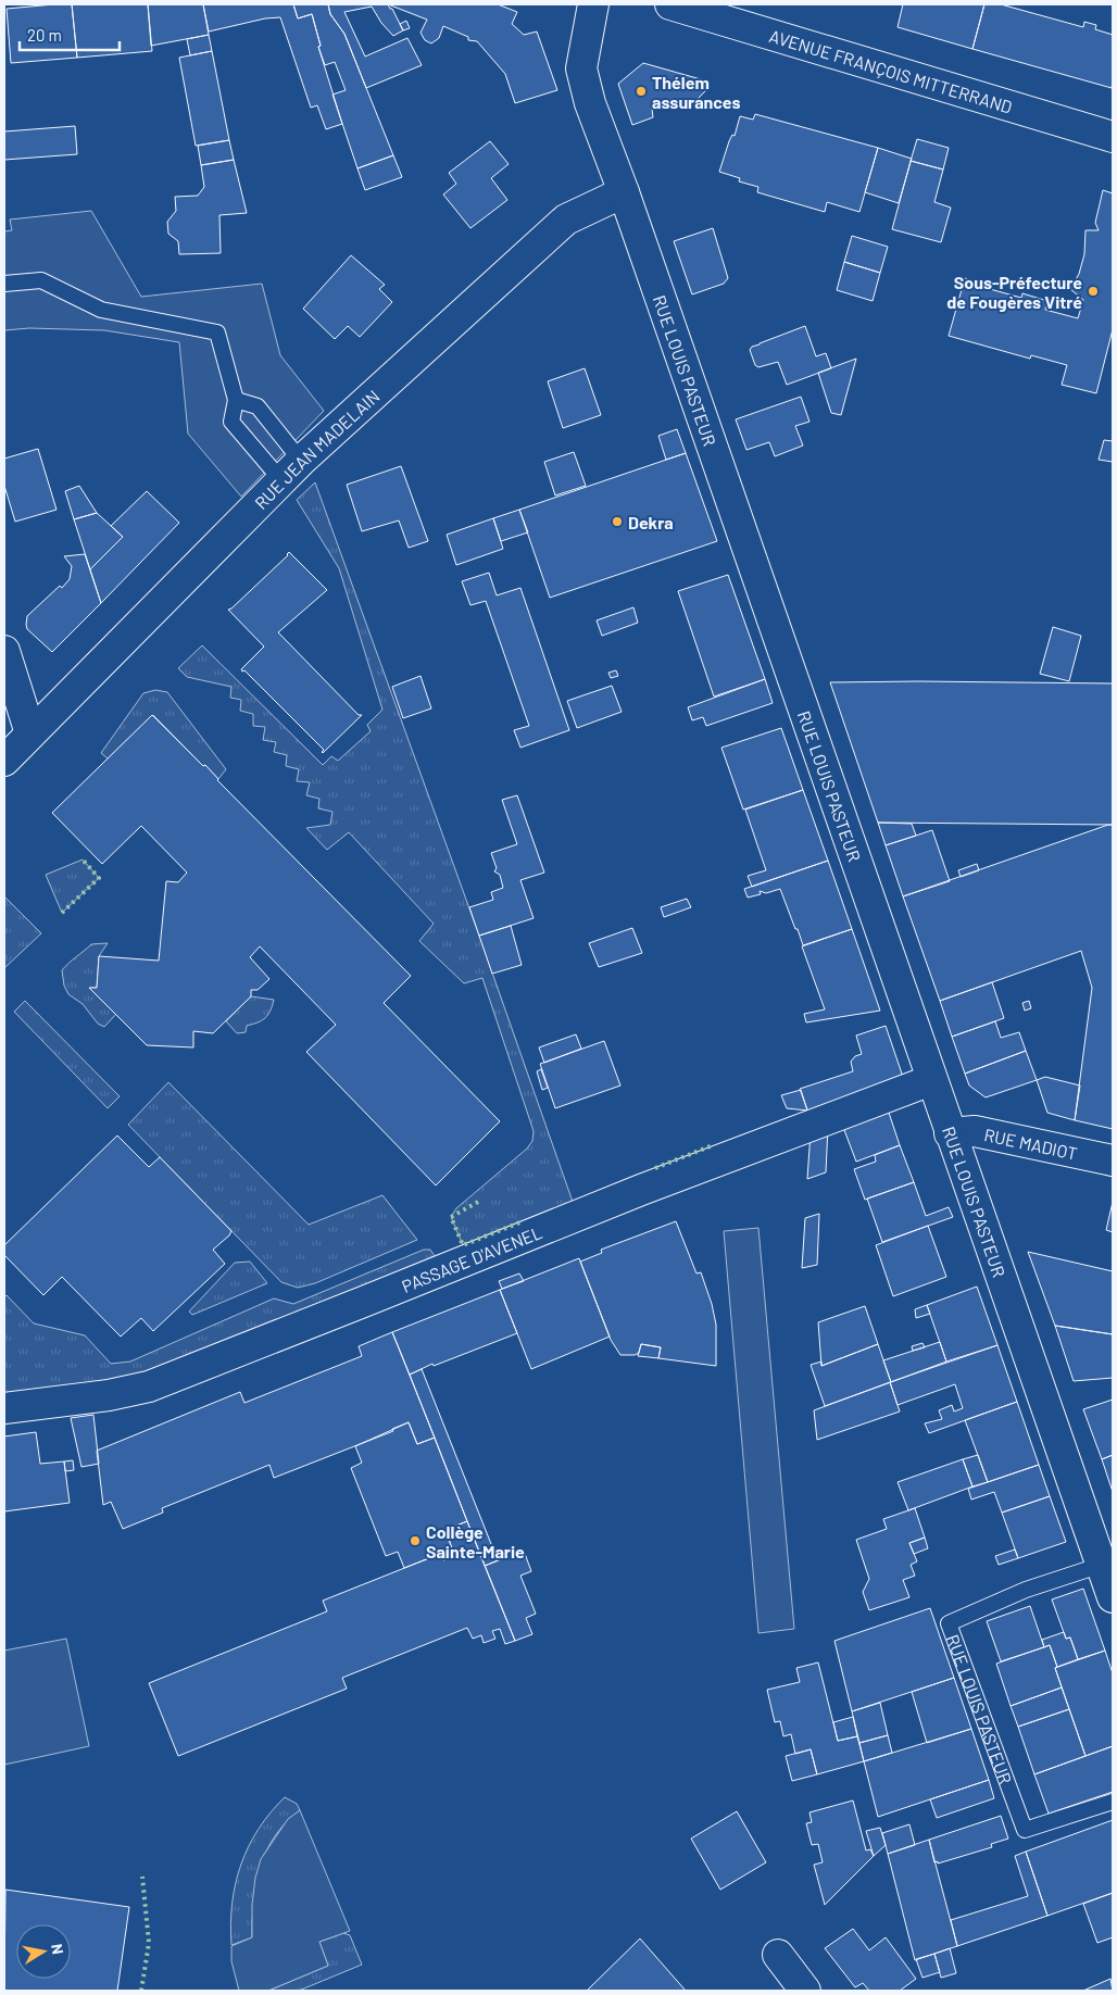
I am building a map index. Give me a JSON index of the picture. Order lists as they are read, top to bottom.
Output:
{
  "streets": {
    "street": [
      "AVENUE FRANÇOIS MITTERRAND",
      "RUE LOUIS PASTEUR",
      "RUE JEAN MADELAIN",
      "RUE MADIOT",
      "PASSAGE D'AVENEL"
    ]
  },
  "crossings": [
    ["RUE LOUIS PASTEUR", "RUE JEAN MADELAIN"],
    ["RUE LOUIS PASTEUR", "RUE MADIOT"],
    ["RUE LOUIS PASTEUR", "PASSAGE D'AVENEL"]
  ],
  "places": [
    "Thélem assurances",
    "Sous-Préfecture de Fougères Vitré",
    "Dekra",
    "Collège Sainte-Marie"
  ],
  "scale_bar": "20 m",
  "north": "right"
}
